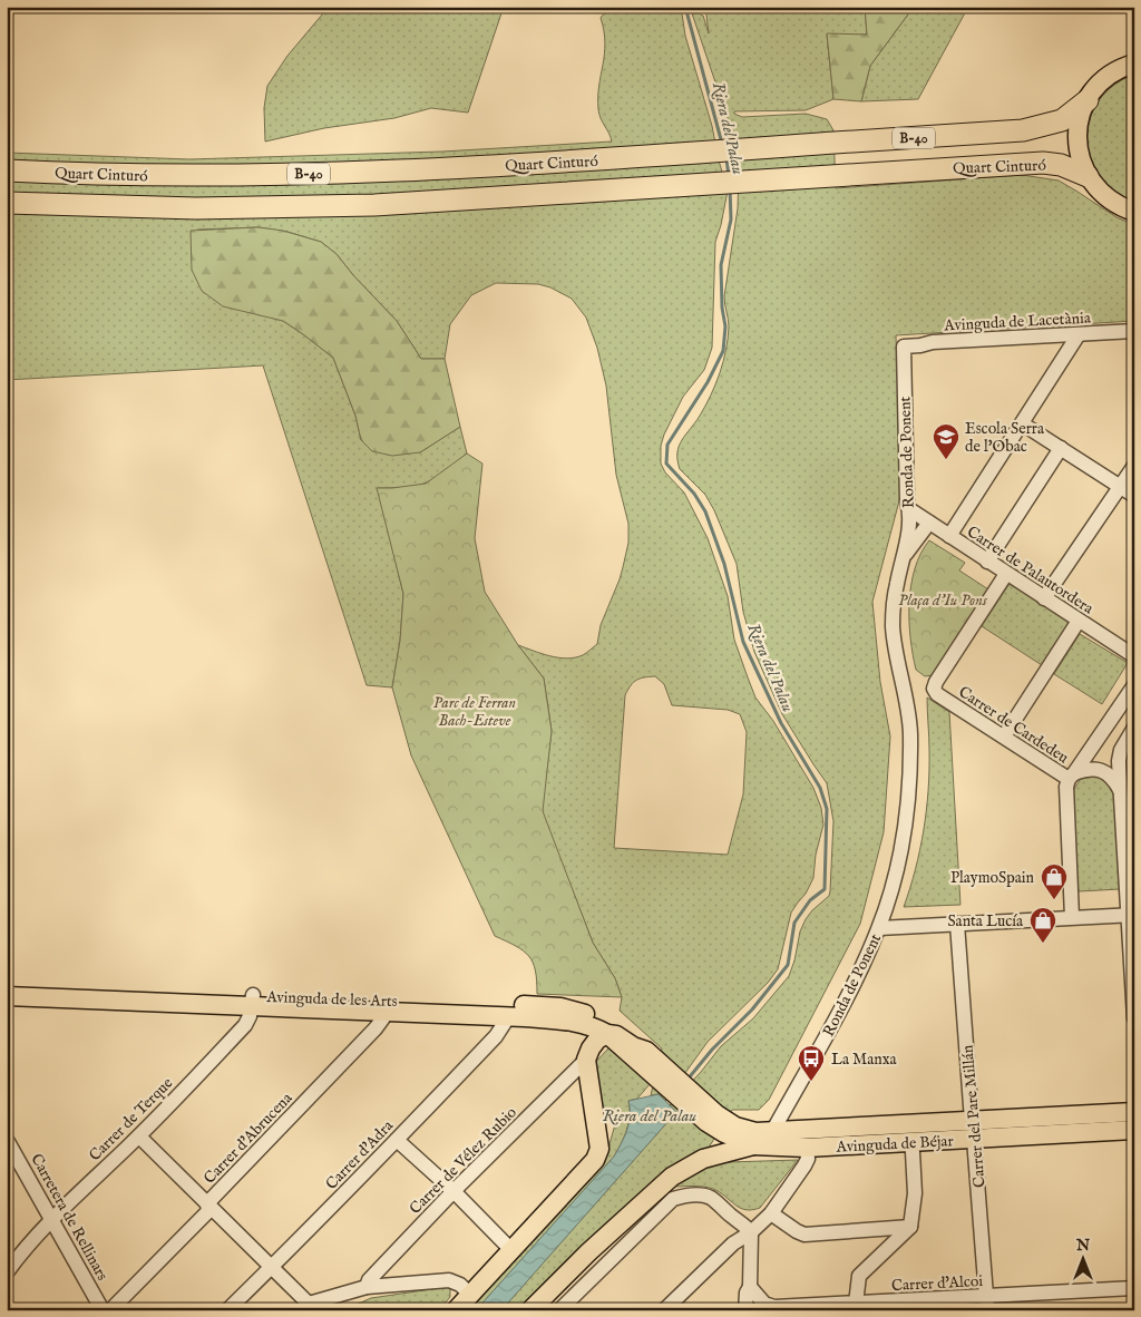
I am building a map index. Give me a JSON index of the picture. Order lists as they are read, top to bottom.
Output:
{
  "streets": {
    "highway": ["B-40", "Quart Cinturó"],
    "main road": ["Ronda de Ponent", "Avinguda de les Arts", "Avinguda de Béjar"],
    "street": [
      "Avinguda de Lacetània",
      "Carrer de Palautordera",
      "Carrer de Cardedeu",
      "Carrer del Pare Millán",
      "Carrer de Terque",
      "Carrer d'Abrucena",
      "Carrer d'Adra",
      "Carrer de Vélez Rubio",
      "Carretera de Rellinars",
      "Carrer d'Alcoi"
    ]
  },
  "crossings": [
    ["Avinguda de Lacetània", "Ronda de Ponent"],
    ["Ronda de Ponent", "Carrer de Palautordera"],
    ["Ronda de Ponent", "Avinguda de Béjar"],
    ["Carrer de Palautordera", "Carrer de Cardedeu"],
    ["Avinguda de les Arts", "Carrer de Terque"],
    ["Avinguda de les Arts", "Carrer d'Abrucena"],
    ["Avinguda de les Arts", "Carrer d'Adra"],
    ["Avinguda de les Arts", "Carrer de Vélez Rubio"],
    ["Carrer del Pare Millán", "Avinguda de Béjar"],
    ["Carrer del Pare Millán", "Carrer d'Alcoi"],
    ["Carrer de Terque", "Carretera de Rellinars"]
  ],
  "water": ["Riera del Palau"],
  "parks": ["Plaça d'Iu Pons", "Parc de Ferran Bach-Esteve"],
  "places": {
    "school or university": ["Escola Serra de l'Obac"],
    "shop": ["PlaymoSpain", "Santa Lucía"],
    "bus stop": ["La Manxa"]
  },
  "north": "top"
}
